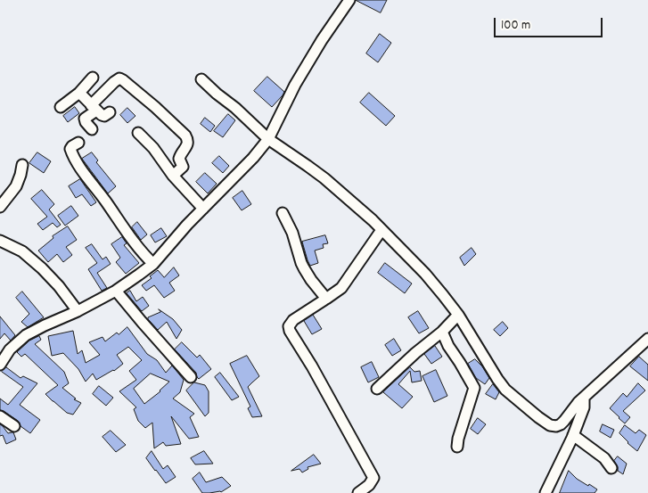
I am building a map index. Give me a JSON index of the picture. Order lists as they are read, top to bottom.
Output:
{
  "scale_bar": "100 m"
}
